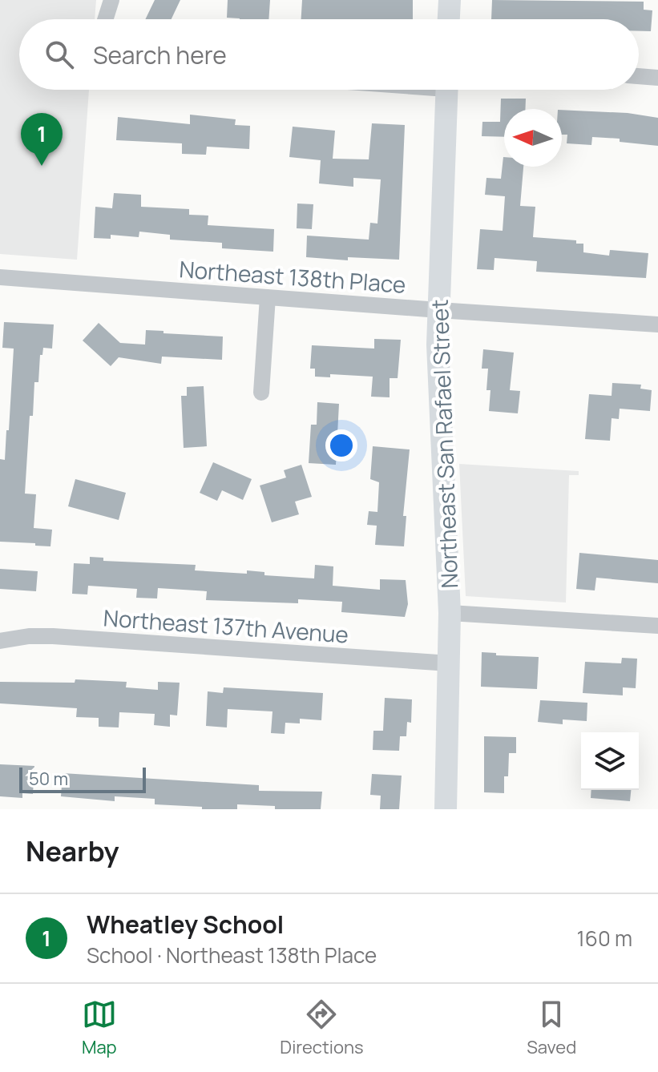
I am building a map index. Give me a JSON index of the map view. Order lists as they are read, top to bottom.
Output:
{
  "streets": {
    "street": ["Northeast 138th Place", "Northeast San Rafael Street", "Northeast 137th Avenue"]
  },
  "crossings": [
    ["Northeast 138th Place", "Northeast San Rafael Street"],
    ["Northeast San Rafael Street", "Northeast 137th Avenue"]
  ],
  "scale_bar": "50 m",
  "north": "left",
  "page": {
    "search": "Search here",
    "pins": "1",
    "scale": "50 m",
    "heading": "Nearby",
    "list": [
      {
        "mark": "1",
        "name": "Wheatley School",
        "note": "School · Northeast 138th Place",
        "value": "160 m"
      }
    ],
    "nav": ["Map", "Directions", "Saved"]
  }
}
